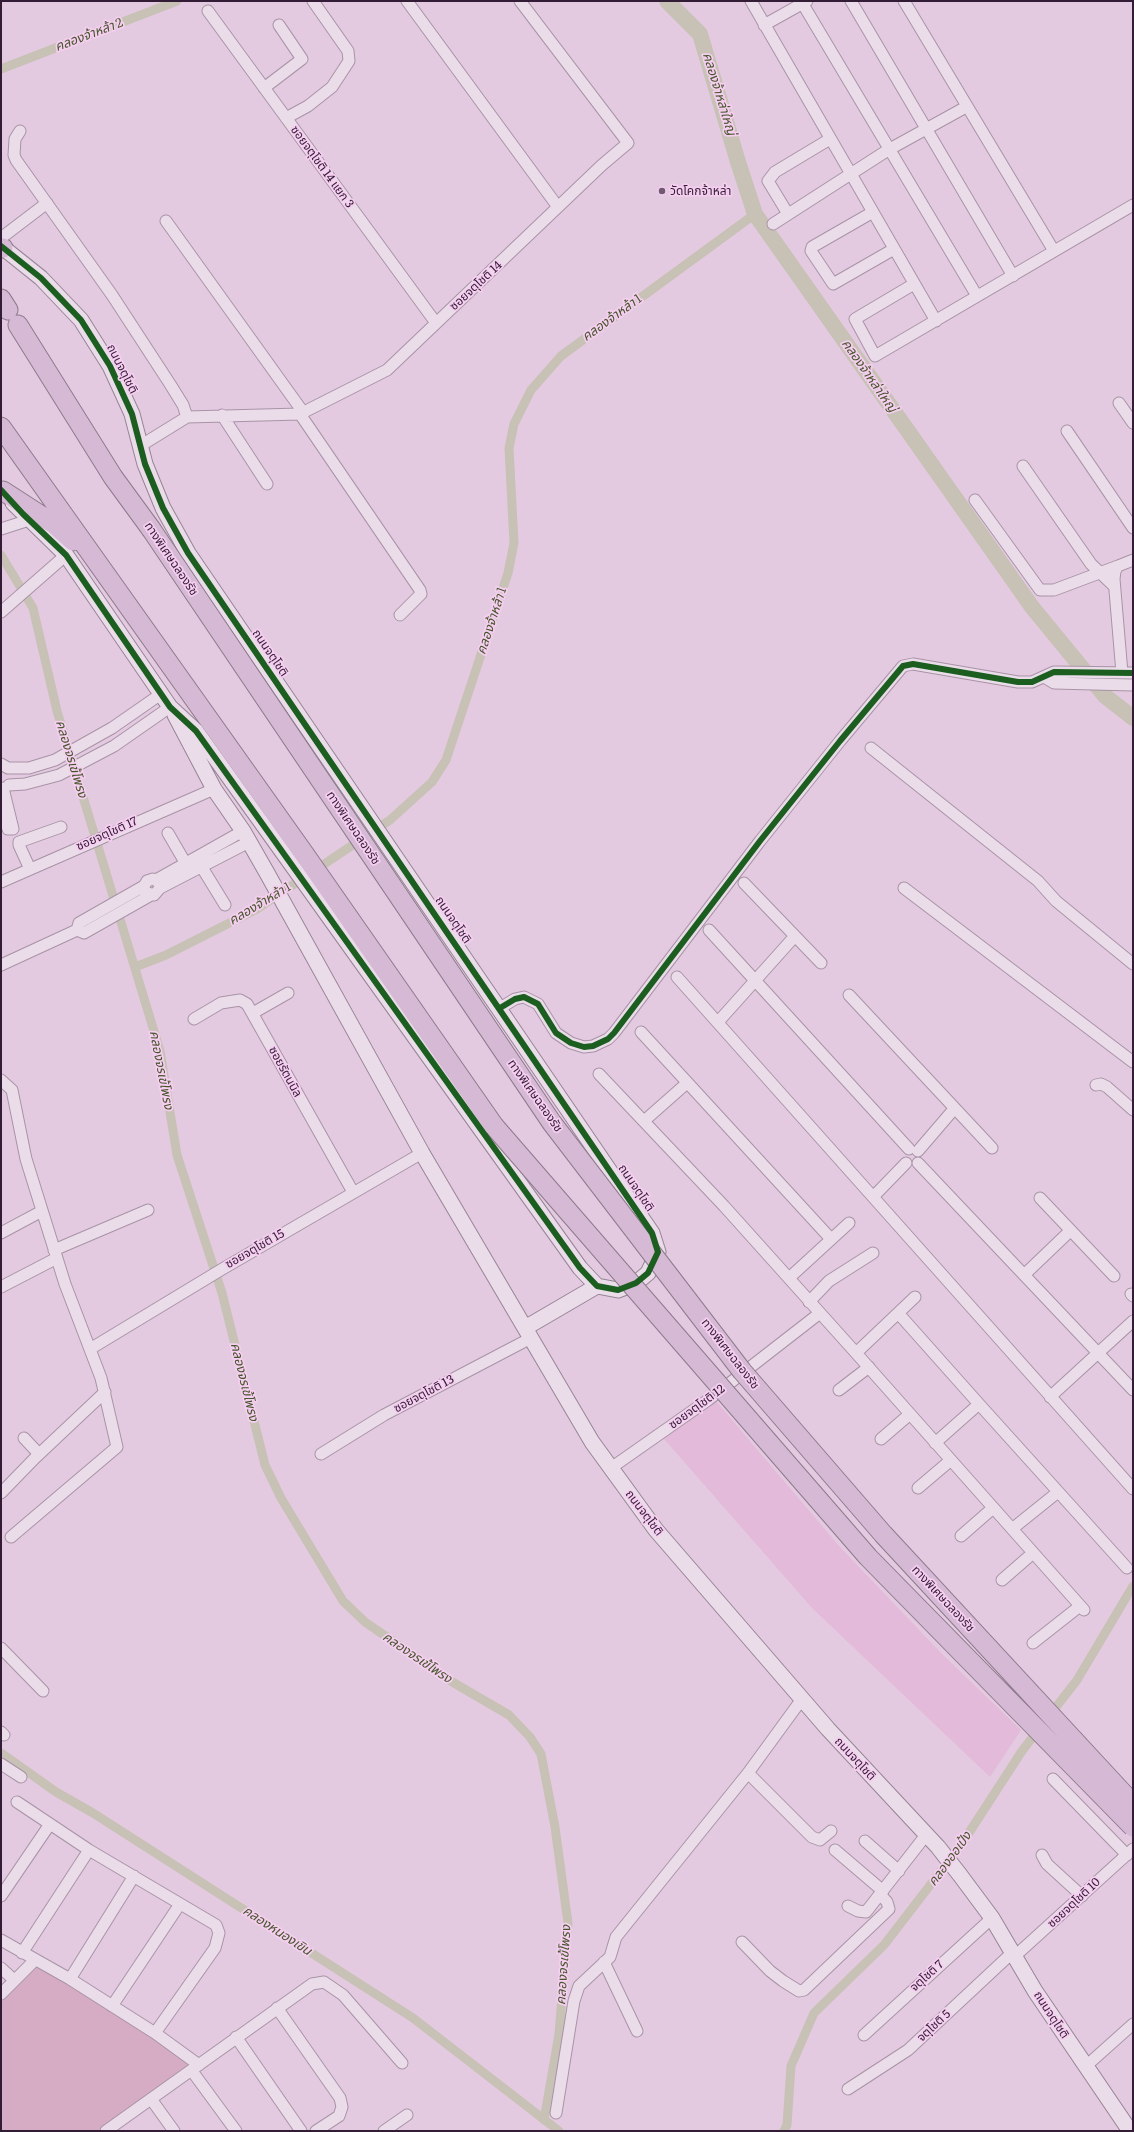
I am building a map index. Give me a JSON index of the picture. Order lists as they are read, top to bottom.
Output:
{
  "streets": {
    "highway": ["ทางพิเศษฉลองรัช"],
    "street": [
      "ซอยจตุโชติ 14 แยก 3",
      "ซอยจตุโชติ 14",
      "ถนนจตุโชติ",
      "ซอยจตุโชติ 17",
      "ซอยรัตนนิล",
      "ซอยจตุโชติ 15",
      "ซอยจตุโชติ 13",
      "ซอยจตุโชติ 12",
      "ซอยจตุโชติ 10",
      "จตุโชติ 7",
      "จตุโชติ 5"
    ]
  },
  "crossings": [
    ["ซอยจตุโชติ 14 แยก 3", "ซอยจตุโชติ 14"],
    ["ซอยจตุโชติ 14", "ถนนจตุโชติ"],
    ["ถนนจตุโชติ", "ทางพิเศษฉลองรัช"],
    ["ถนนจตุโชติ", "ซอยจตุโชติ 17"],
    ["ถนนจตุโชติ", "ซอยจตุโชติ 15"],
    ["ถนนจตุโชติ", "ซอยจตุโชติ 13"],
    ["ถนนจตุโชติ", "ซอยจตุโชติ 12"],
    ["ถนนจตุโชติ", "ซอยจตุโชติ 10"],
    ["ถนนจตุโชติ", "จตุโชติ 7"],
    ["ถนนจตุโชติ", "จตุโชติ 5"],
    ["ซอยรัตนนิล", "ซอยจตุโชติ 15"],
    ["ซอยจตุโชติ 10", "จตุโชติ 5"]
  ],
  "water": [
    "คลองจ้าหล้า 2",
    "คลองจ้าหล่าใหญ่",
    "คลองจ้าหล้า 1",
    "คลองจรเข้โพรง",
    "คลองออเป้ง",
    "คลองหนองเขิน"
  ],
  "places": ["วัดโคกจ้าหล่า"]
}
